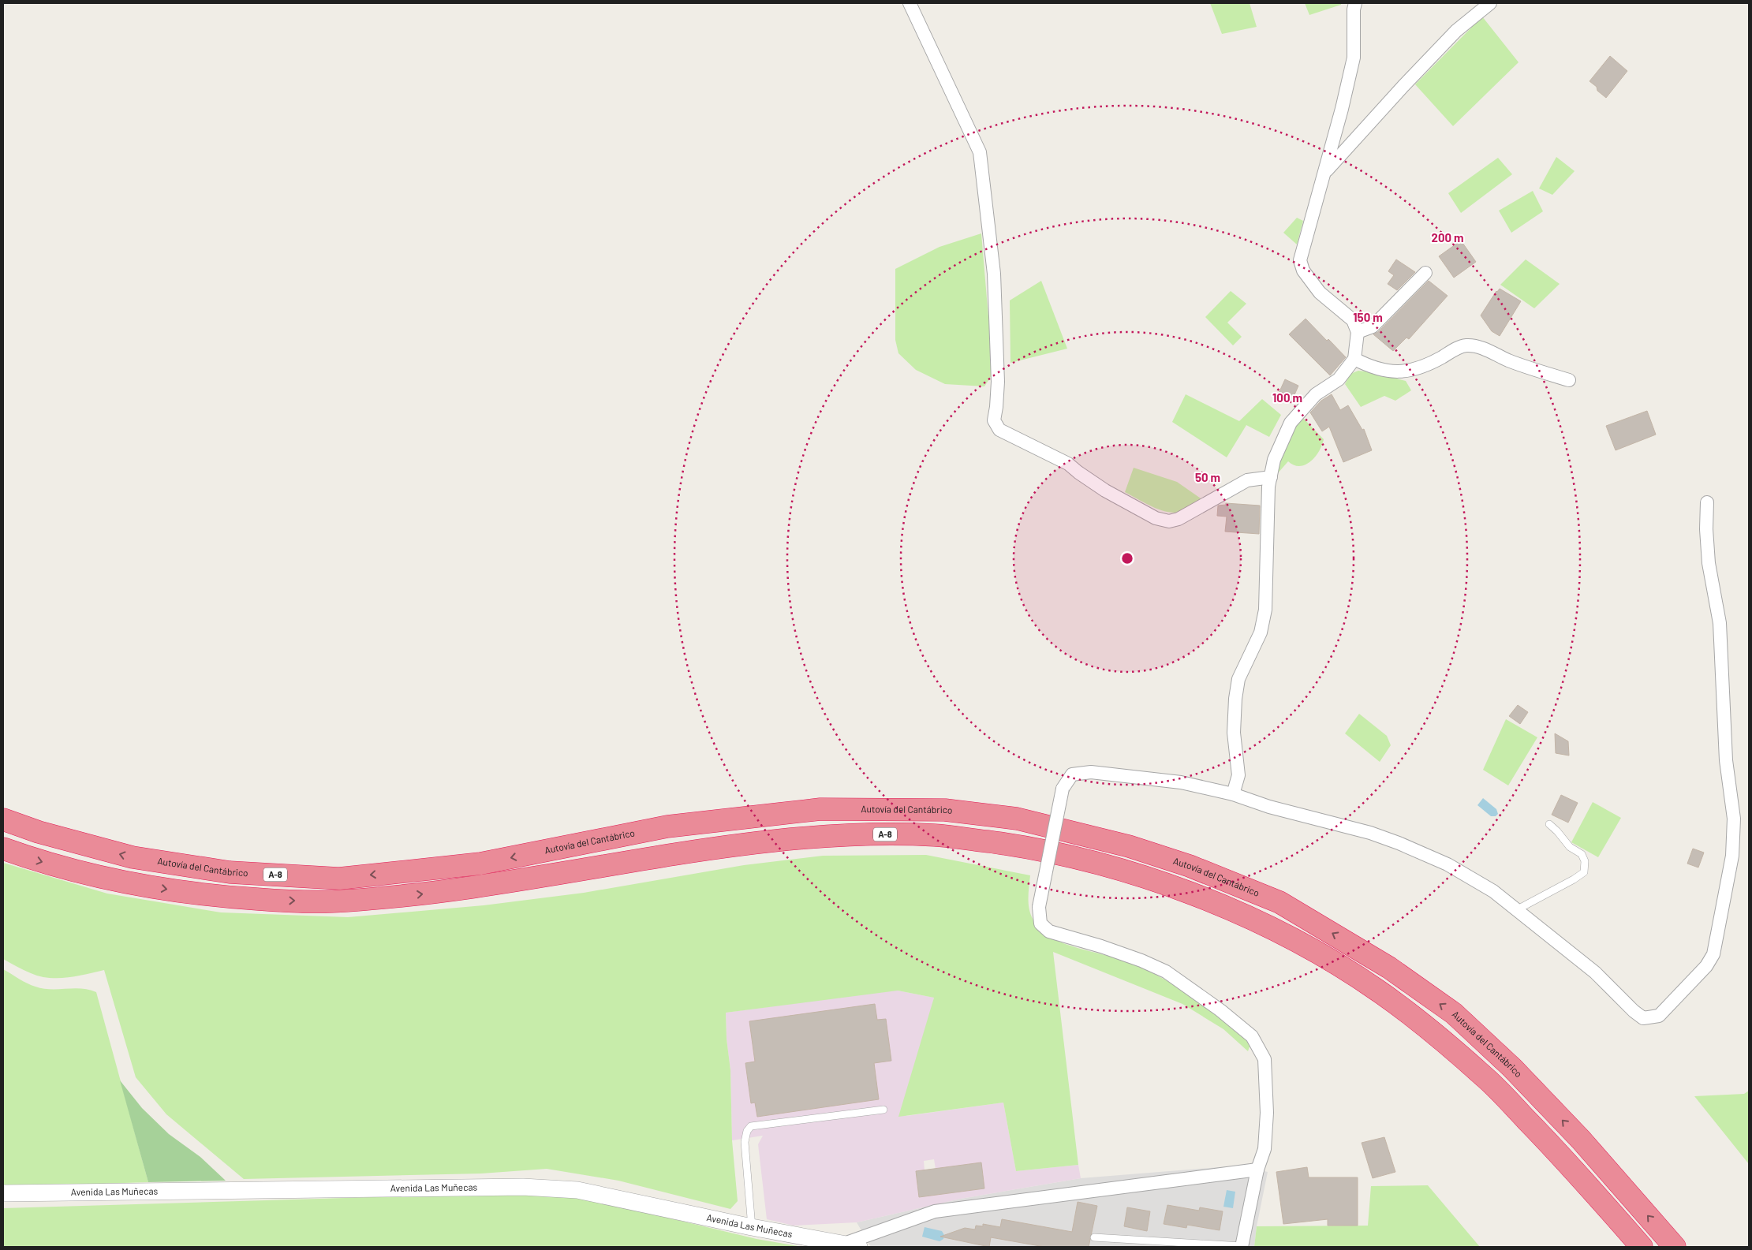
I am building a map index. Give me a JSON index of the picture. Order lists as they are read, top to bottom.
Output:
{
  "streets": {
    "highway": ["Autovía del Cantábrico", "A-8"],
    "street": ["Avenida Las Muñecas"]
  },
  "rings": [
    "200 m",
    "150 m",
    "100 m",
    "50 m"
  ]
}
